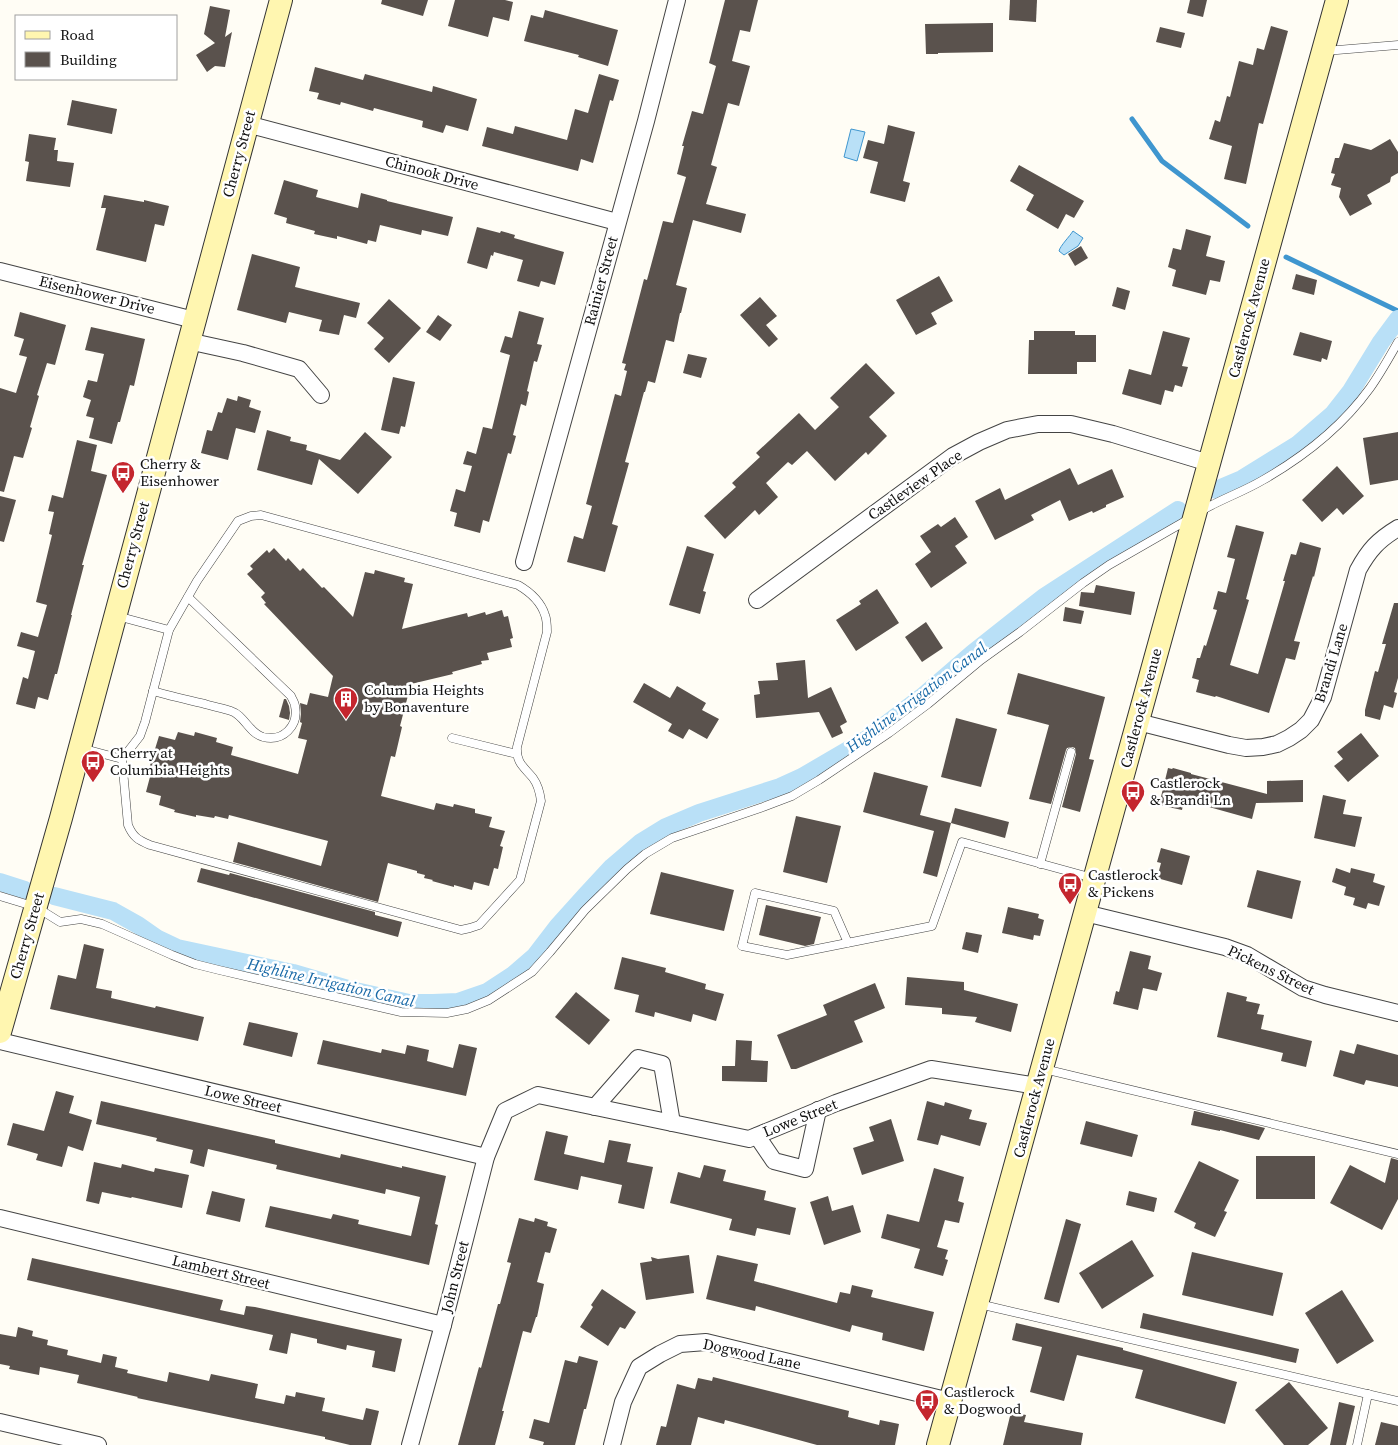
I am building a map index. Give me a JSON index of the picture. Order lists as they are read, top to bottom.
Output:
{
  "streets": {
    "street": [
      "Cherry Street",
      "Chinook Drive",
      "Rainier Street",
      "Eisenhower Drive",
      "Castlerock Avenue",
      "Castleview Place",
      "Brandi Lane",
      "Pickens Street",
      "Lowe Street",
      "Lambert Street",
      "John Street",
      "Dogwood Lane"
    ]
  },
  "crossings": [
    ["Cherry Street", "Chinook Drive"],
    ["Cherry Street", "Eisenhower Drive"],
    ["Chinook Drive", "Rainier Street"],
    ["Castlerock Avenue", "Castleview Place"],
    ["Castlerock Avenue", "Brandi Lane"],
    ["Castlerock Avenue", "Pickens Street"],
    ["Castlerock Avenue", "Lowe Street"],
    ["Castlerock Avenue", "Dogwood Lane"],
    ["Lowe Street", "John Street"],
    ["Lambert Street", "John Street"]
  ],
  "water": ["Highline Irrigation Canal"],
  "places": {
    "bus stop": [
      "Cherry & Eisenhower",
      "Cherry at Columbia Heights",
      "Castlerock & Brandi Ln",
      "Castlerock & Pickens",
      "Castlerock & Dogwood"
    ],
    "building": ["Columbia Heights by Bonaventure"]
  },
  "legend": ["Road", "Building"]
}
